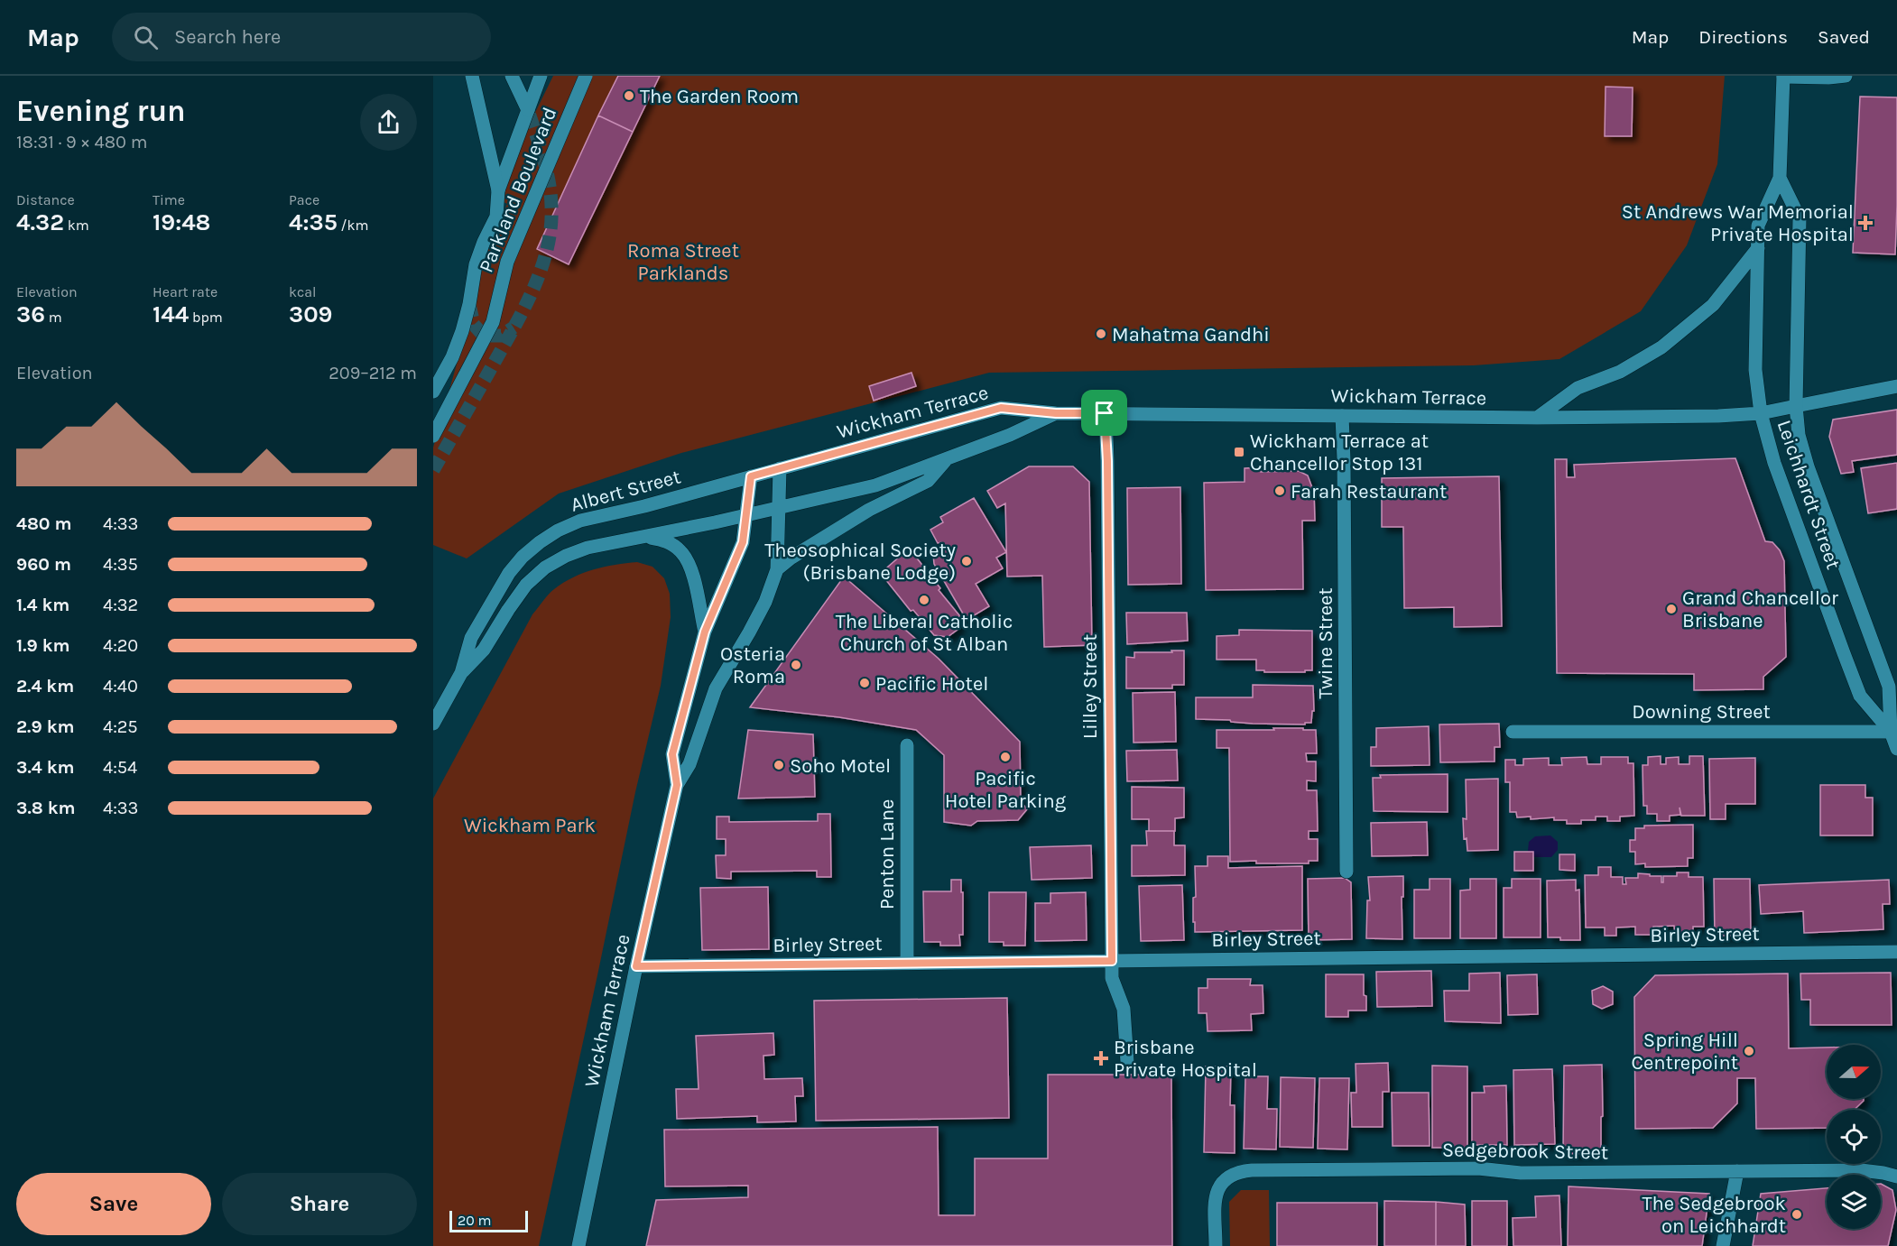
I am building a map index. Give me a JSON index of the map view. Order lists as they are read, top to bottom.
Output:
{
  "streets": {
    "street": [
      "Parkland Boulevard",
      "Wickham Terrace",
      "Albert Street",
      "Leichhardt Street",
      "Twine Street",
      "Lilley Street",
      "Downing Street",
      "Penton Lane",
      "Birley Street",
      "Sedgebrook Street"
    ]
  },
  "crossings": [
    ["Wickham Terrace", "Albert Street"],
    ["Wickham Terrace", "Leichhardt Street"],
    ["Wickham Terrace", "Twine Street"],
    ["Wickham Terrace", "Lilley Street"],
    ["Wickham Terrace", "Birley Street"],
    ["Leichhardt Street", "Downing Street"],
    ["Lilley Street", "Birley Street"],
    ["Penton Lane", "Birley Street"]
  ],
  "parks": ["Roma Street Parklands", "Wickham Park"],
  "places": {
    "other": [
      "The Garden Room",
      "Mahatma Gandhi",
      "Farah Restaurant",
      "Theosophical Society (Brisbane Lodge)",
      "The Liberal Catholic Church of St Alban",
      "Grand Chancellor Brisbane",
      "Osteria Roma",
      "Pacific Hotel",
      "Pacific Hotel Parking",
      "Soho Motel",
      "Spring Hill Centrepoint",
      "The Sedgebrook on Leichhardt"
    ],
    "health": ["St Andrews War Memorial Private Hospital", "Brisbane Private Hospital"],
    "transit": ["Wickham Terrace at Chancellor Stop 131"]
  },
  "scale_bar": "20 m",
  "north": "right",
  "page": {
    "header": "Map",
    "search": "Search here",
    "nav": ["Map", "Directions", "Saved"],
    "heading": ["Evening run", "18:31 · 9 × 480 m"],
    "stats": [
      ["Distance", "4.32 km"],
      ["Time", "19:48"],
      ["Pace", "4:35 /km"],
      ["Elevation", "36 m"],
      ["Heart rate", "144 bpm"],
      ["kcal", "309"]
    ],
    "chart": ["Elevation", "209–212 m"],
    "list": [
      {
        "name": "480 m",
        "note": "4:33"
      },
      {
        "name": "960 m",
        "note": "4:35"
      },
      {
        "name": "1.4 km",
        "note": "4:32"
      },
      {
        "name": "1.9 km",
        "note": "4:20"
      },
      {
        "name": "2.4 km",
        "note": "4:40"
      },
      {
        "name": "2.9 km",
        "note": "4:25"
      },
      {
        "name": "3.4 km",
        "note": "4:54"
      },
      {
        "name": "3.8 km",
        "note": "4:33"
      }
    ],
    "buttons": ["Save", "Share"],
    "scale": "20 m"
  }
}
